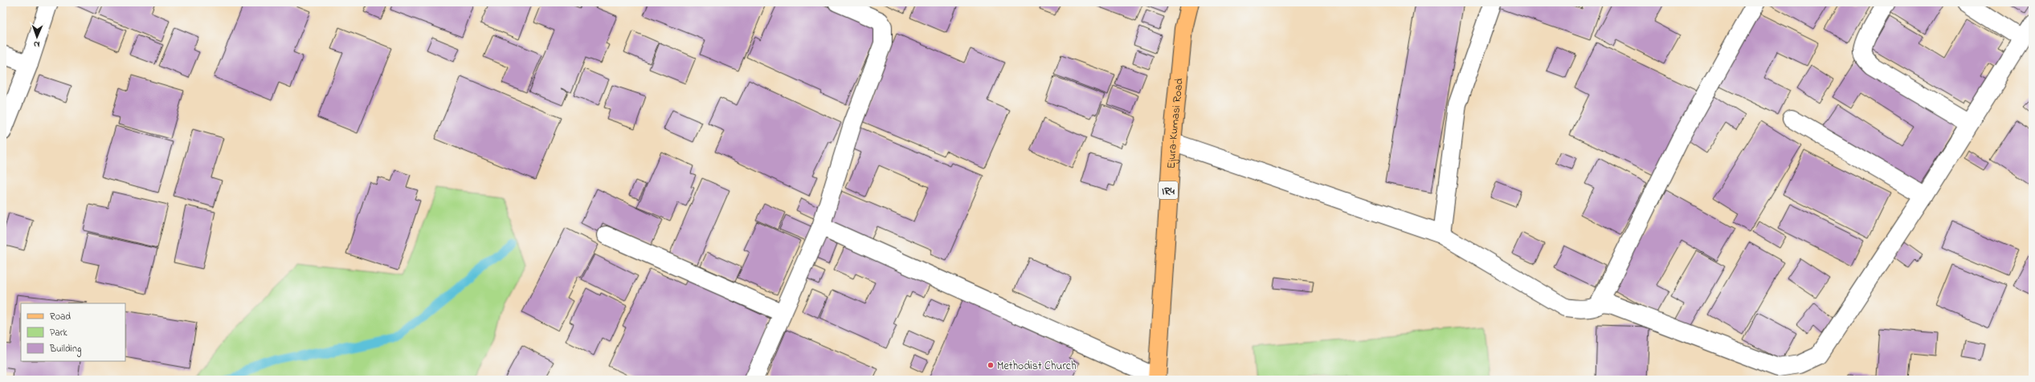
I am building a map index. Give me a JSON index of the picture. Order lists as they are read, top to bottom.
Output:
{
  "streets": {
    "main road": ["Ejura-Kumasi Road", "IR4"]
  },
  "places": ["Methodist Church"],
  "legend": ["Road", "Park", "Building"],
  "north": "bottom"
}
